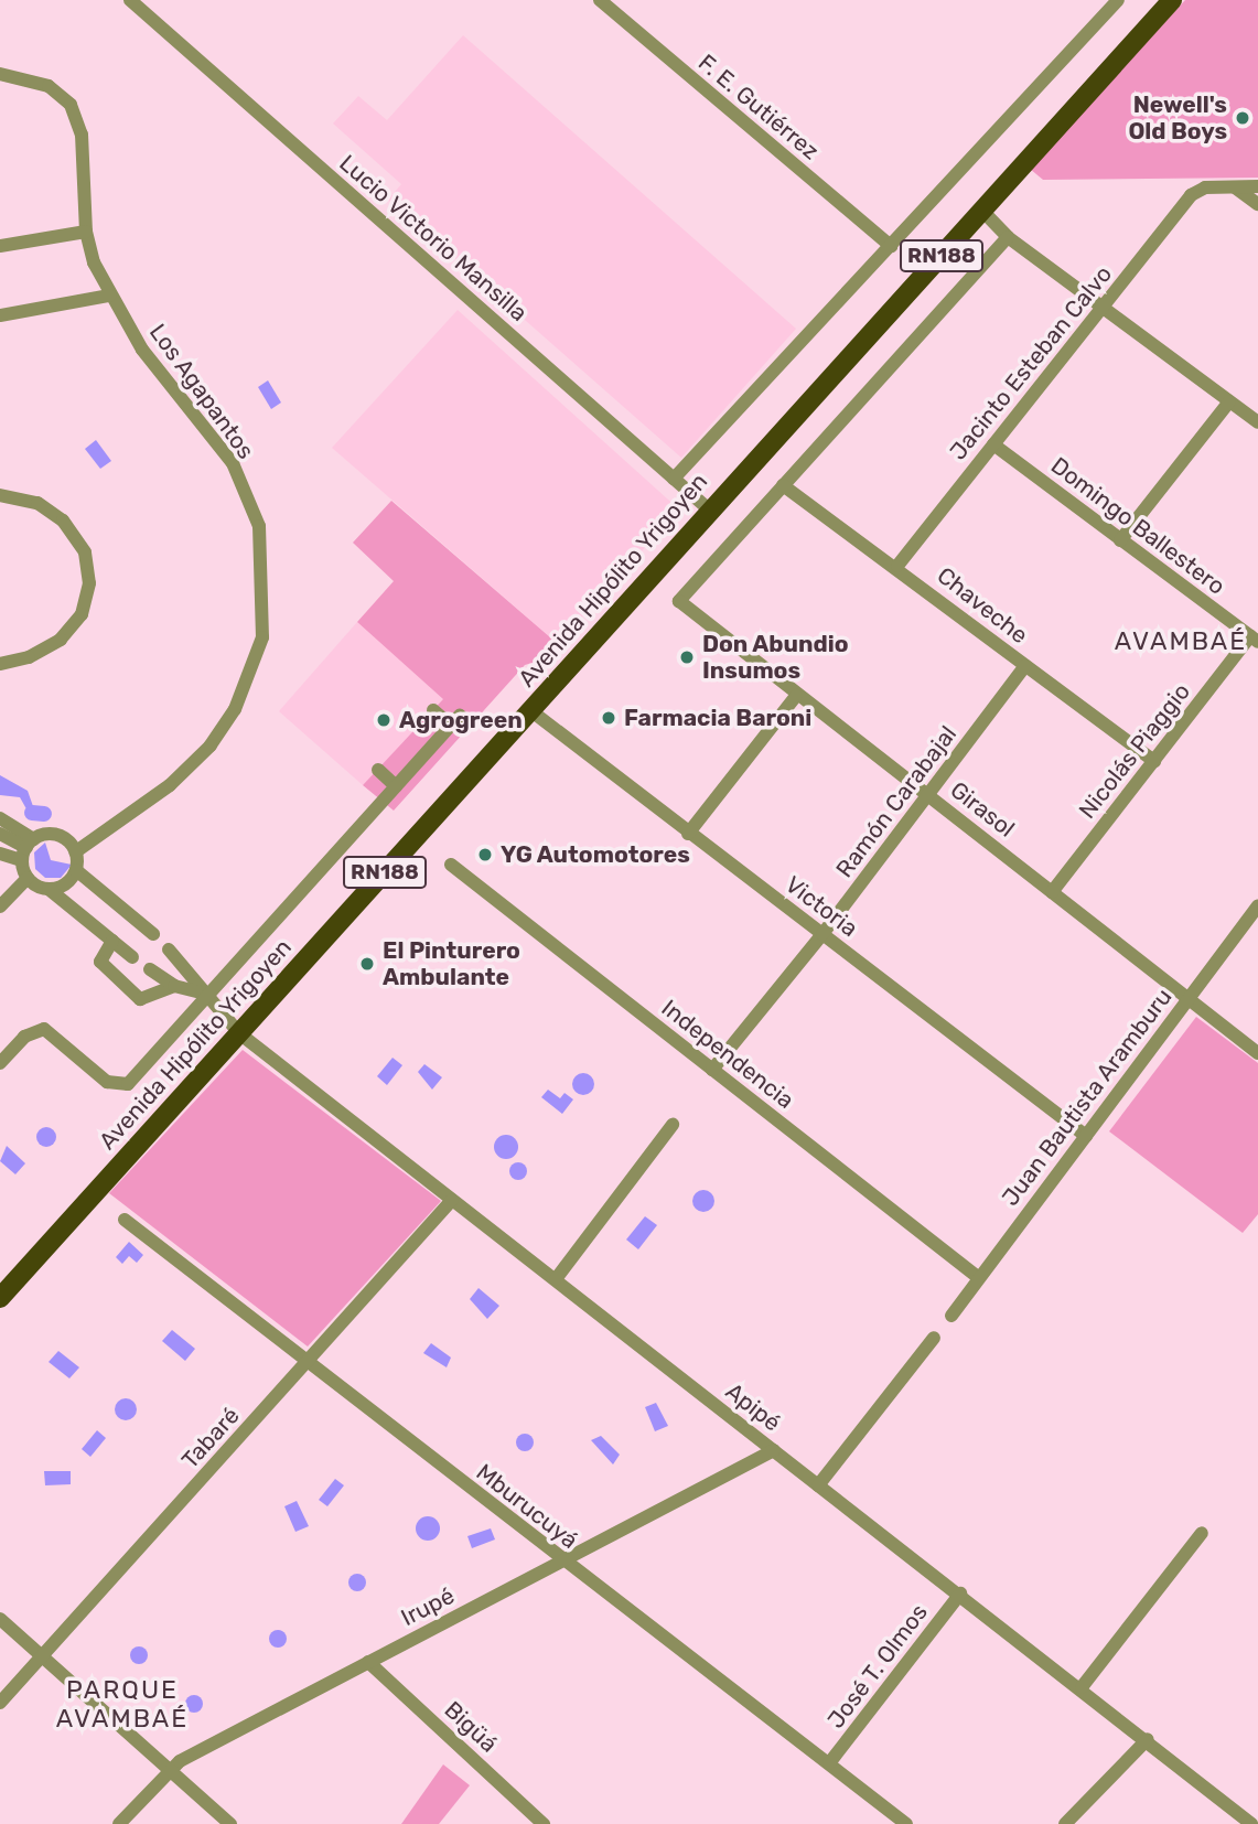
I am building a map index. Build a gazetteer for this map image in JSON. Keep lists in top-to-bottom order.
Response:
{
  "streets": {
    "main road": ["RN188", "Avenida Hipólito Yrigoyen"],
    "street": [
      "F. E. Gutiérrez",
      "Lucio Victorio Mansilla",
      "Jacinto Esteban Calvo",
      "Los Agapantos",
      "Domingo Ballestero",
      "Chaveche",
      "Nicolás Piaggio",
      "Ramón Carabajal",
      "Girasol",
      "Victoria",
      "Independencia",
      "Juan Bautista Aramburu",
      "Apipé",
      "Tabaré",
      "Mburucuyá",
      "Irupé",
      "José T. Olmos",
      "Bigüá"
    ]
  },
  "crossings": [
    ["Lucio Victorio Mansilla", "Avenida Hipólito Yrigoyen"],
    ["Jacinto Esteban Calvo", "Domingo Ballestero"],
    ["Jacinto Esteban Calvo", "Chaveche"],
    ["Domingo Ballestero", "Nicolás Piaggio"],
    ["Avenida Hipólito Yrigoyen", "Victoria"],
    ["Avenida Hipólito Yrigoyen", "Apipé"],
    ["Chaveche", "Nicolás Piaggio"],
    ["Chaveche", "Ramón Carabajal"],
    ["Chaveche", "Girasol"],
    ["Nicolás Piaggio", "Girasol"],
    ["Ramón Carabajal", "Girasol"],
    ["Ramón Carabajal", "Victoria"],
    ["Ramón Carabajal", "Independencia"],
    ["Girasol", "Juan Bautista Aramburu"],
    ["Victoria", "Juan Bautista Aramburu"],
    ["Independencia", "Juan Bautista Aramburu"],
    ["Apipé", "Tabaré"],
    ["Apipé", "Irupé"],
    ["Apipé", "José T. Olmos"],
    ["Tabaré", "Mburucuyá"],
    ["Mburucuyá", "Irupé"],
    ["Mburucuyá", "José T. Olmos"],
    ["Irupé", "Bigüá"]
  ],
  "districts": ["AVAMBAÉ", "PARQUE AVAMBAÉ"],
  "places": [
    "Newell's Old Boys",
    "Don Abundio Insumos",
    "Farmacia Baroni",
    "Agrogreen",
    "YG Automotores",
    "El Pinturero Ambulante"
  ]
}
